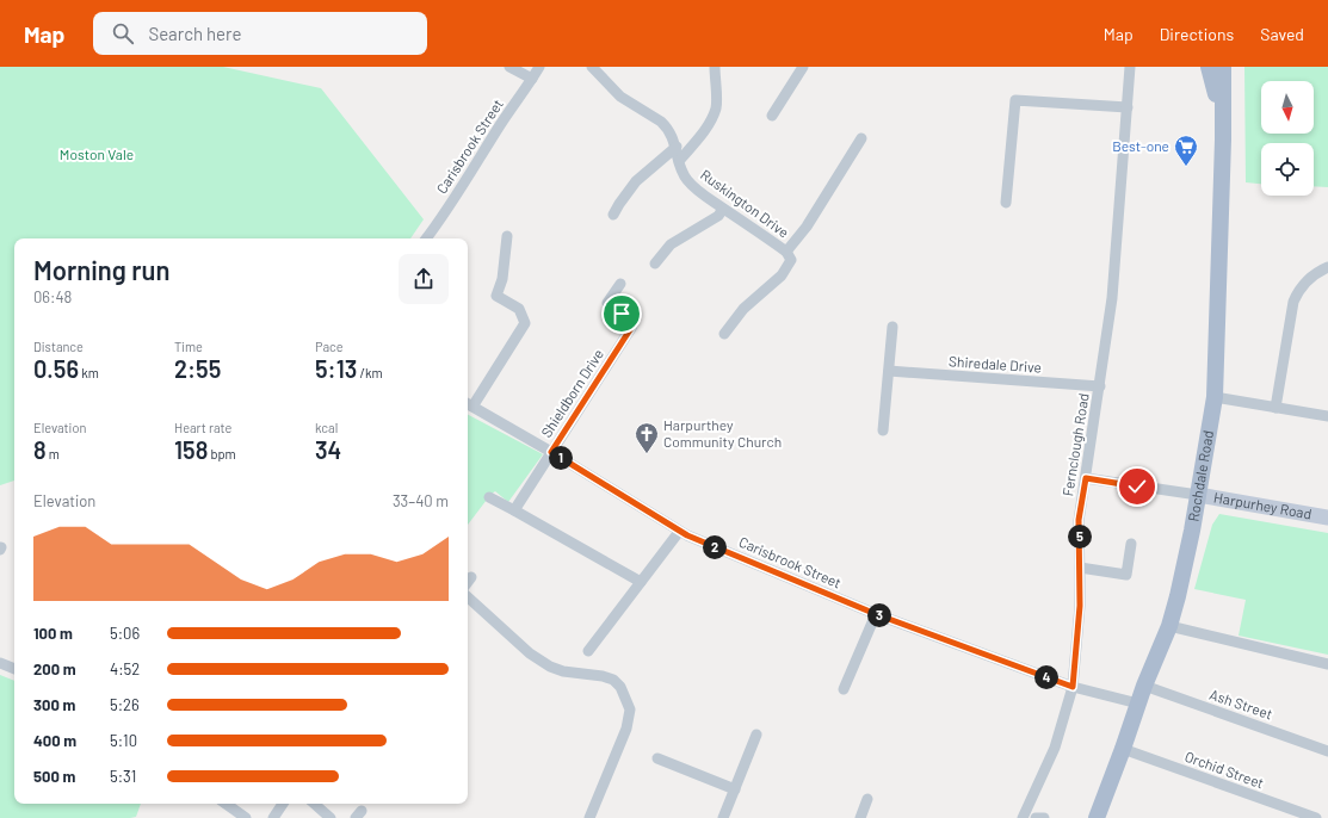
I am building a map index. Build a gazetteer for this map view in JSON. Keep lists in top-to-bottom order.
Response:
{
  "streets": {
    "main road": ["Rochdale Road"],
    "street": [
      "Carisbrook Street",
      "Ruskington Drive",
      "Shiredale Drive",
      "Shieldborn Drive",
      "Fernclough Road",
      "Harpurhey Road",
      "Ash Street",
      "Orchid Street"
    ]
  },
  "crossings": [
    ["Carisbrook Street", "Shieldborn Drive"],
    ["Carisbrook Street", "Fernclough Road"],
    ["Carisbrook Street", "Rochdale Road"],
    ["Shiredale Drive", "Fernclough Road"],
    ["Rochdale Road", "Harpurhey Road"],
    ["Rochdale Road", "Ash Street"],
    ["Rochdale Road", "Orchid Street"]
  ],
  "parks": ["Moston Vale"],
  "places": {
    "supermarket": ["Best-one"],
    "church": ["Harpurthey Community Church"]
  },
  "north": "bottom",
  "page": {
    "header": "Map",
    "search": "Search here",
    "nav": ["Map", "Directions", "Saved"],
    "heading": ["Morning run", "06:48"],
    "stats": [
      ["Distance", "0.56 km"],
      ["Time", "2:55"],
      ["Pace", "5:13 /km"],
      ["Elevation", "8 m"],
      ["Heart rate", "158 bpm"],
      ["kcal", "34"]
    ],
    "pins": [
      "1",
      "5",
      "2",
      "3",
      "4"
    ],
    "chart": ["Elevation", "33–40 m"],
    "list": [
      {
        "name": "100 m",
        "note": "5:06"
      },
      {
        "name": "200 m",
        "note": "4:52"
      },
      {
        "name": "300 m",
        "note": "5:26"
      },
      {
        "name": "400 m",
        "note": "5:10"
      },
      {
        "name": "500 m",
        "note": "5:31"
      }
    ]
  }
}
